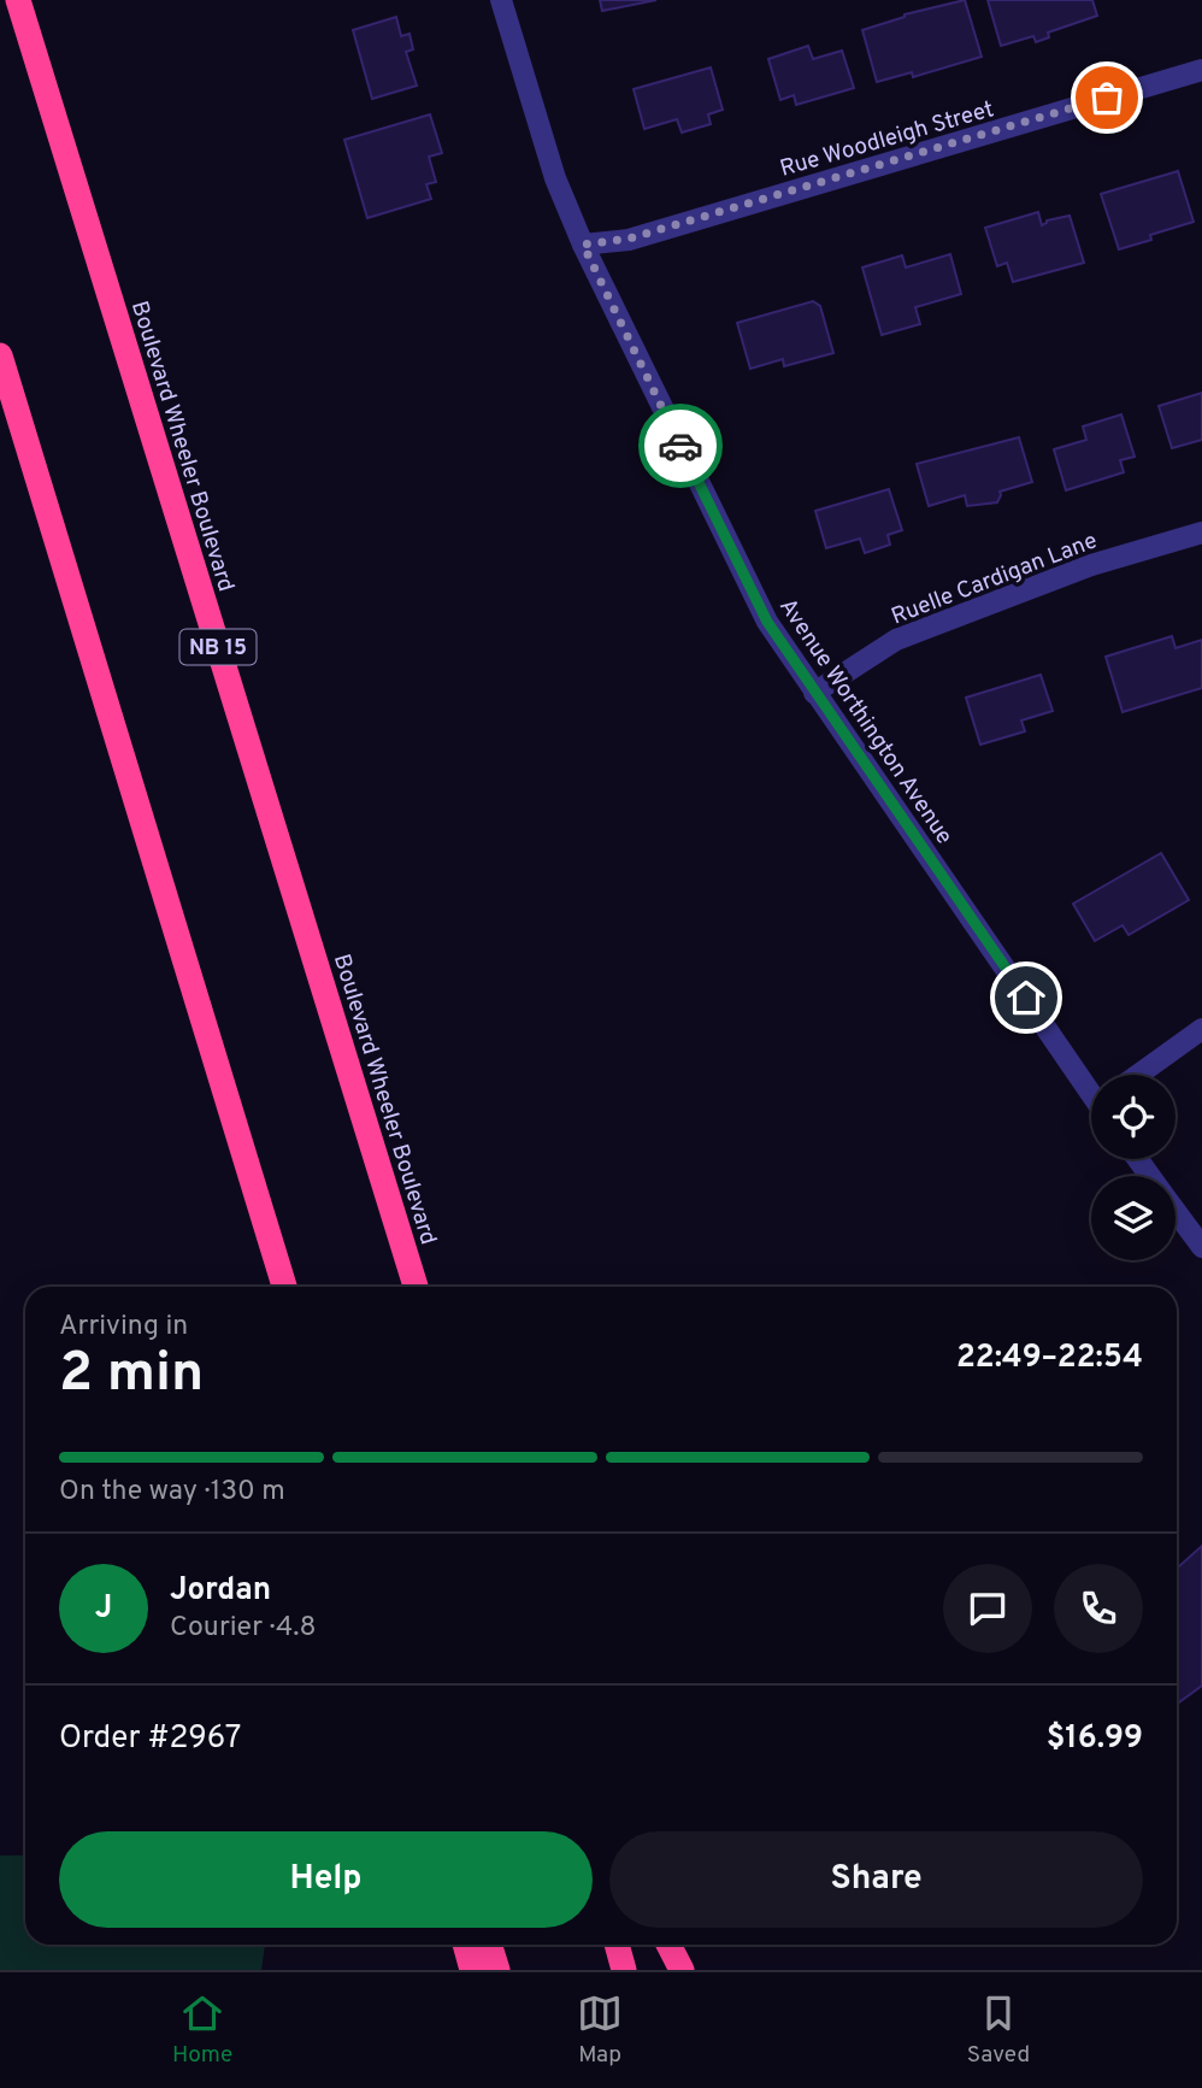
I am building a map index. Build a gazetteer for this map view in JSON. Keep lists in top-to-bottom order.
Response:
{
  "streets": {
    "highway": ["Boulevard Wheeler Boulevard", "NB 15"],
    "street": ["Rue Woodleigh Street", "Ruelle Cardigan Lane", "Avenue Worthington Avenue"]
  },
  "crossings": [
    ["Rue Woodleigh Street", "Avenue Worthington Avenue"],
    ["Ruelle Cardigan Lane", "Avenue Worthington Avenue"]
  ],
  "page": {
    "heading": ["2 min", "Arriving in", "22:49–22:54"],
    "panel": [
      "Jordan",
      "Courier · 4.8",
      "Order #2967",
      "$16.99"
    ],
    "bar": "On the way · 130 m",
    "round": "J",
    "buttons": ["Help", "Share"],
    "tabs": ["Home", "Map", "Saved"]
  }
}
